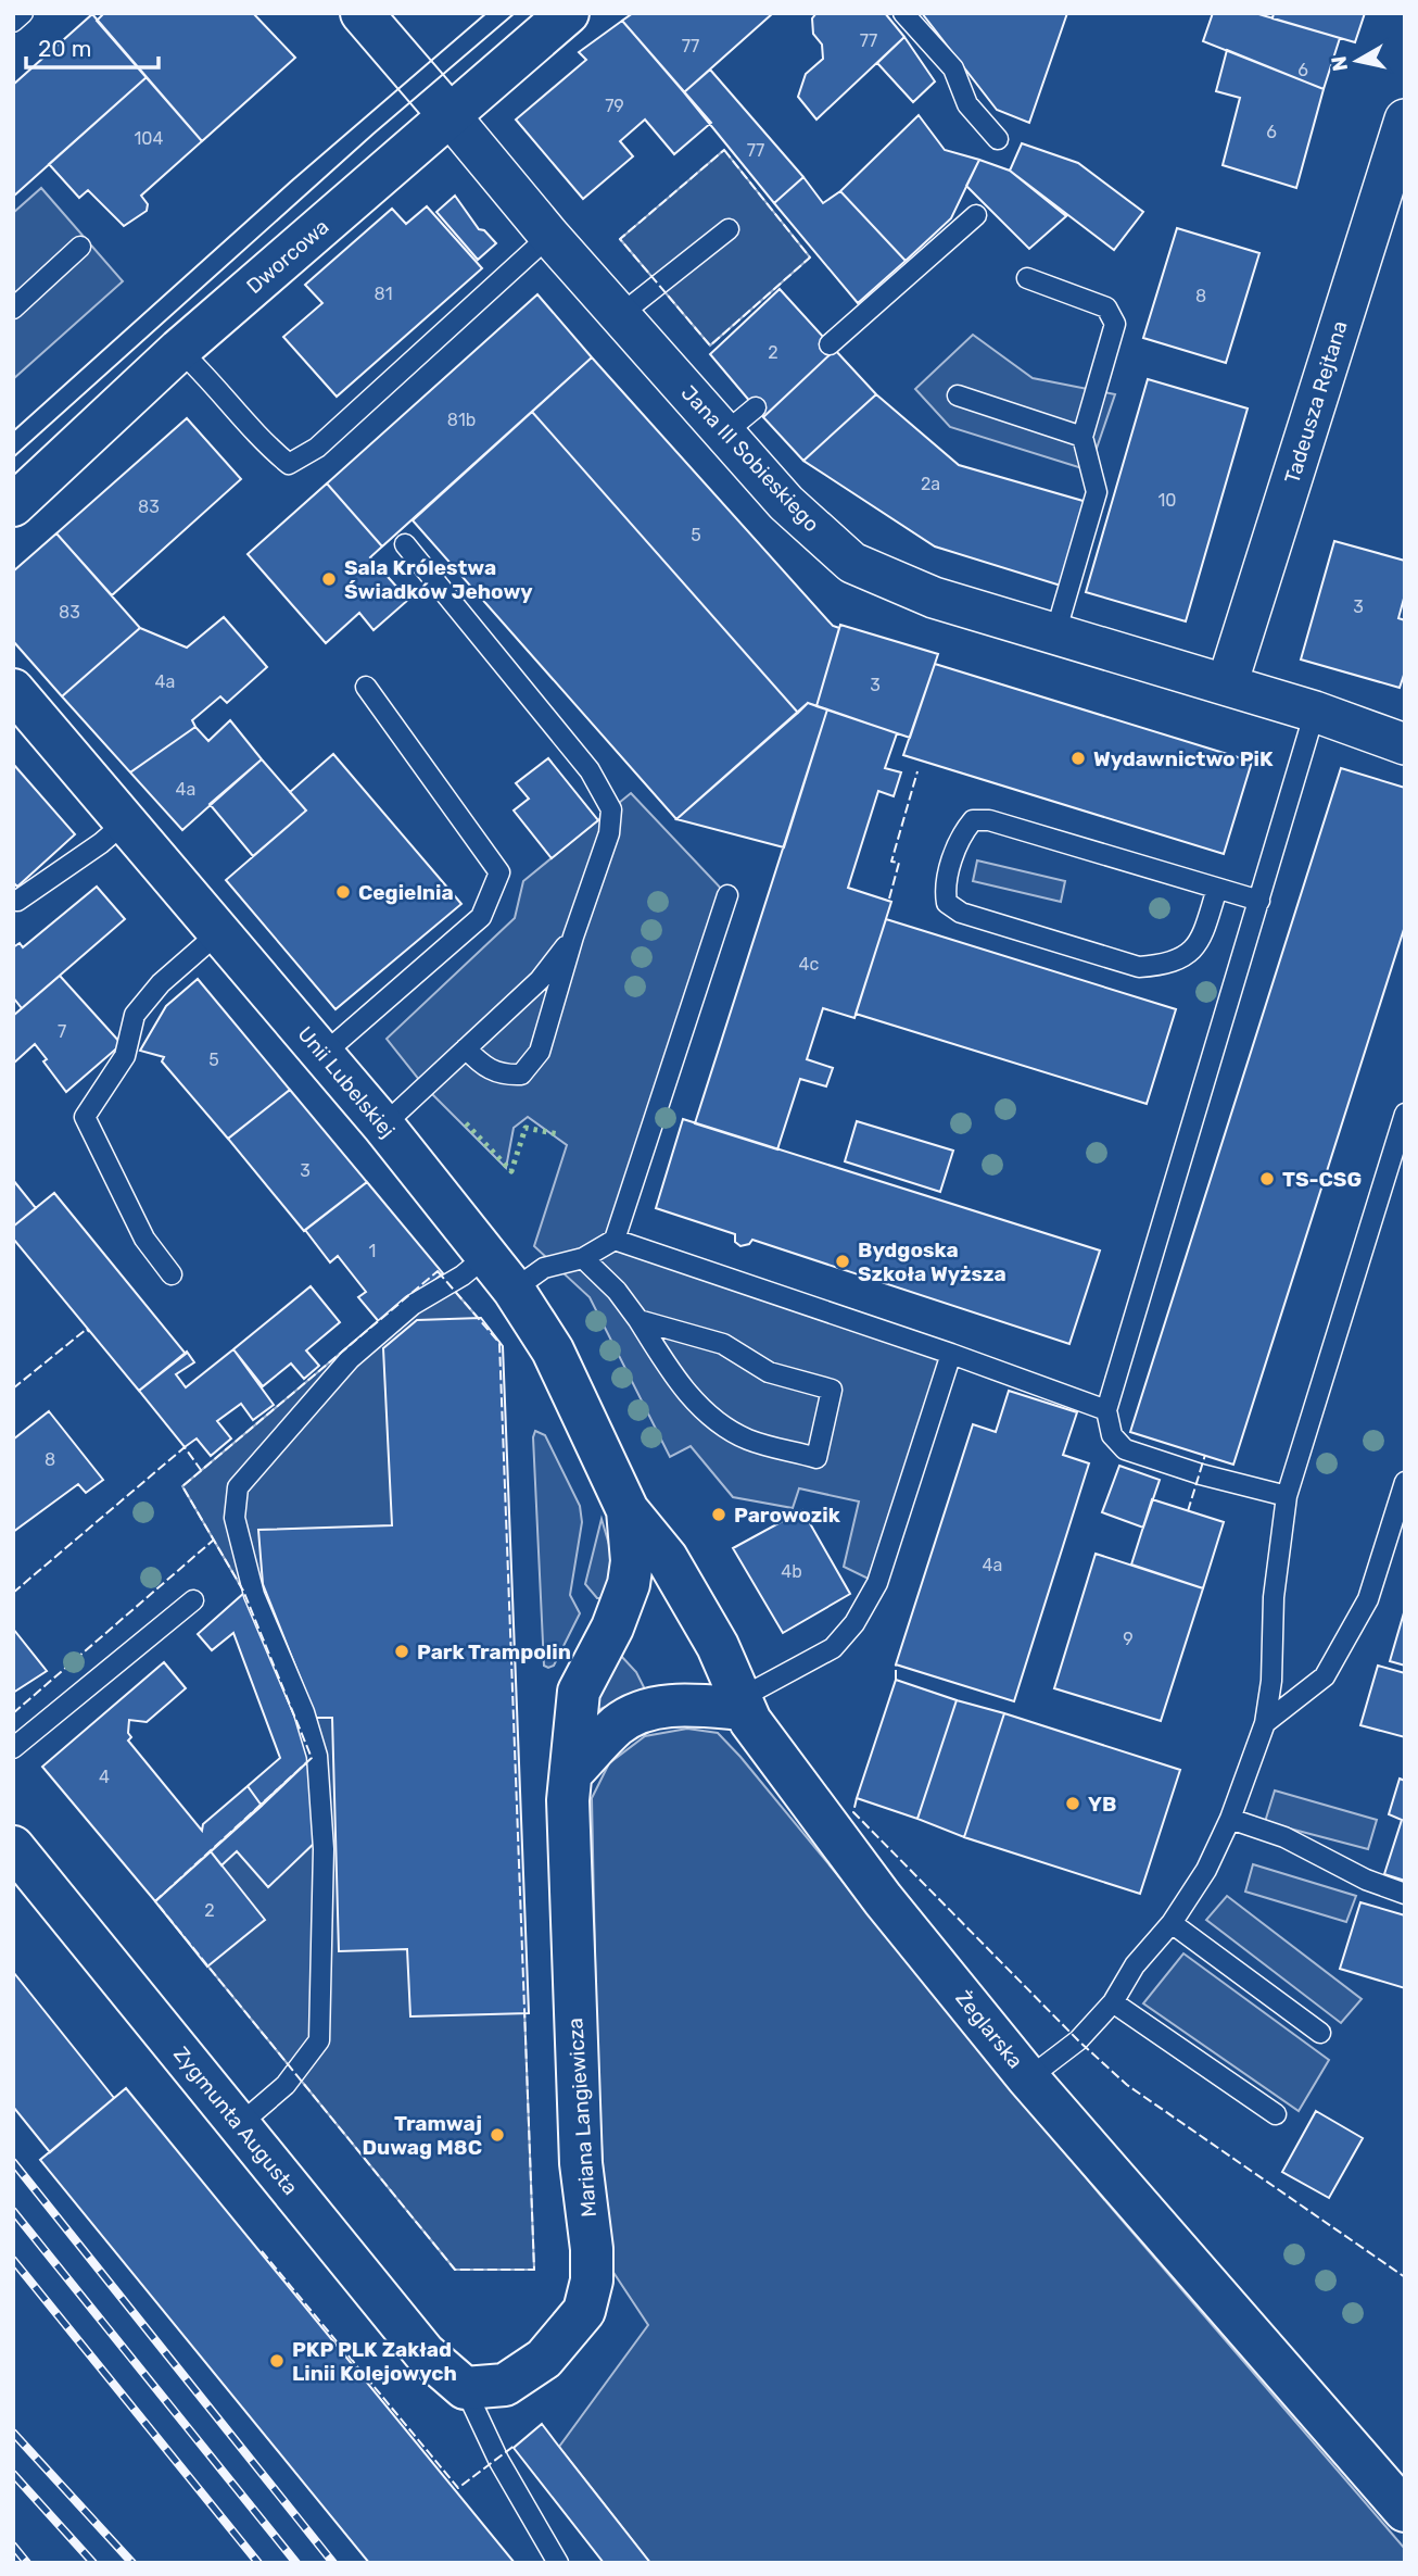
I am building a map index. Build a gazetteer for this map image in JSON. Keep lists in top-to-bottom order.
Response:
{
  "streets": {
    "street": [
      "Dworcowa",
      "Tadeusza Rejtana",
      "Jana III Sobieskiego",
      "Unii Lubelskiej",
      "Żeglarska",
      "Mariana Langiewicza",
      "Zygmunta Augusta"
    ]
  },
  "crossings": [
    ["Dworcowa", "Jana III Sobieskiego"],
    ["Tadeusza Rejtana", "Jana III Sobieskiego"],
    ["Unii Lubelskiej", "Żeglarska"],
    ["Unii Lubelskiej", "Mariana Langiewicza"],
    ["Żeglarska", "Mariana Langiewicza"],
    ["Mariana Langiewicza", "Zygmunta Augusta"]
  ],
  "places": [
    "Sala Królestwa Świadków Jehowy",
    "Wydawnictwo PiK",
    "Cegielnia",
    "TS-CSG",
    "Bydgoska Szkoła Wyższa",
    "Parowozik",
    "Park Trampolin",
    "YB",
    "Tramwaj Duwag M8C",
    "PKP PLK Zakład Linii Kolejowych"
  ],
  "house_numbers": [
    "77",
    "77",
    "6",
    "79",
    "6",
    "104",
    "77",
    "81",
    "8",
    "2",
    "81b",
    "2a",
    "10",
    "83",
    "5",
    "3",
    "83",
    "4a",
    "3",
    "4a",
    "4c",
    "7",
    "5",
    "3",
    "1",
    "8",
    "4a",
    "4b",
    "9",
    "4",
    "2"
  ],
  "scale_bar": "20 m",
  "north": "left"
}
